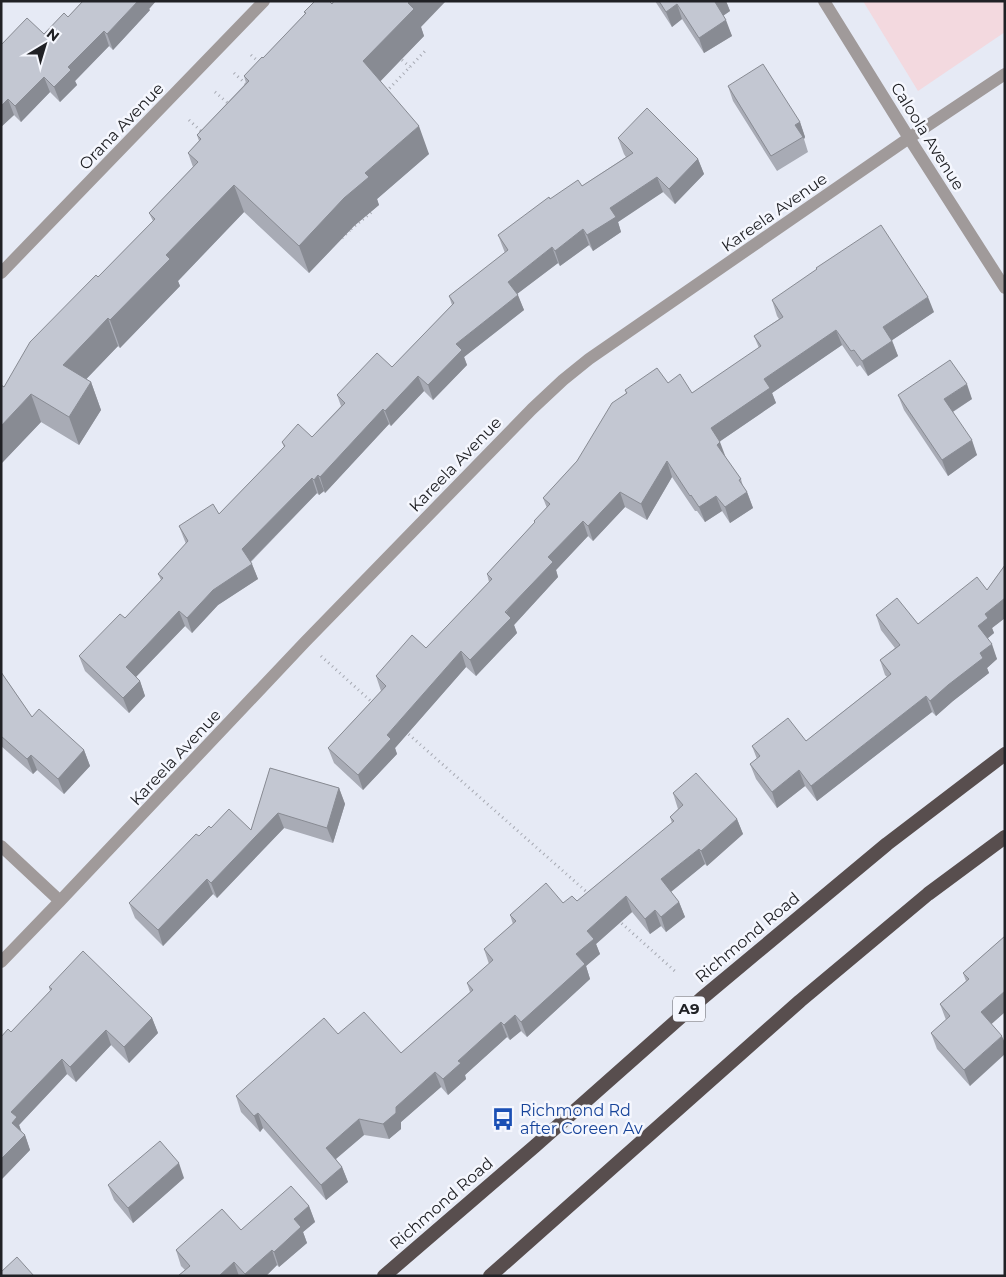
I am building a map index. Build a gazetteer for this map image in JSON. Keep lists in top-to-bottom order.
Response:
{
  "streets": {
    "highway": ["Richmond Road", "A9"],
    "street": ["Orana Avenue", "Caloola Avenue", "Kareela Avenue"]
  },
  "crossings": [
    ["Caloola Avenue", "Kareela Avenue"]
  ],
  "places": {
    "bus stop": ["Richmond Rd after Coreen Av"]
  },
  "north": "top right"
}
